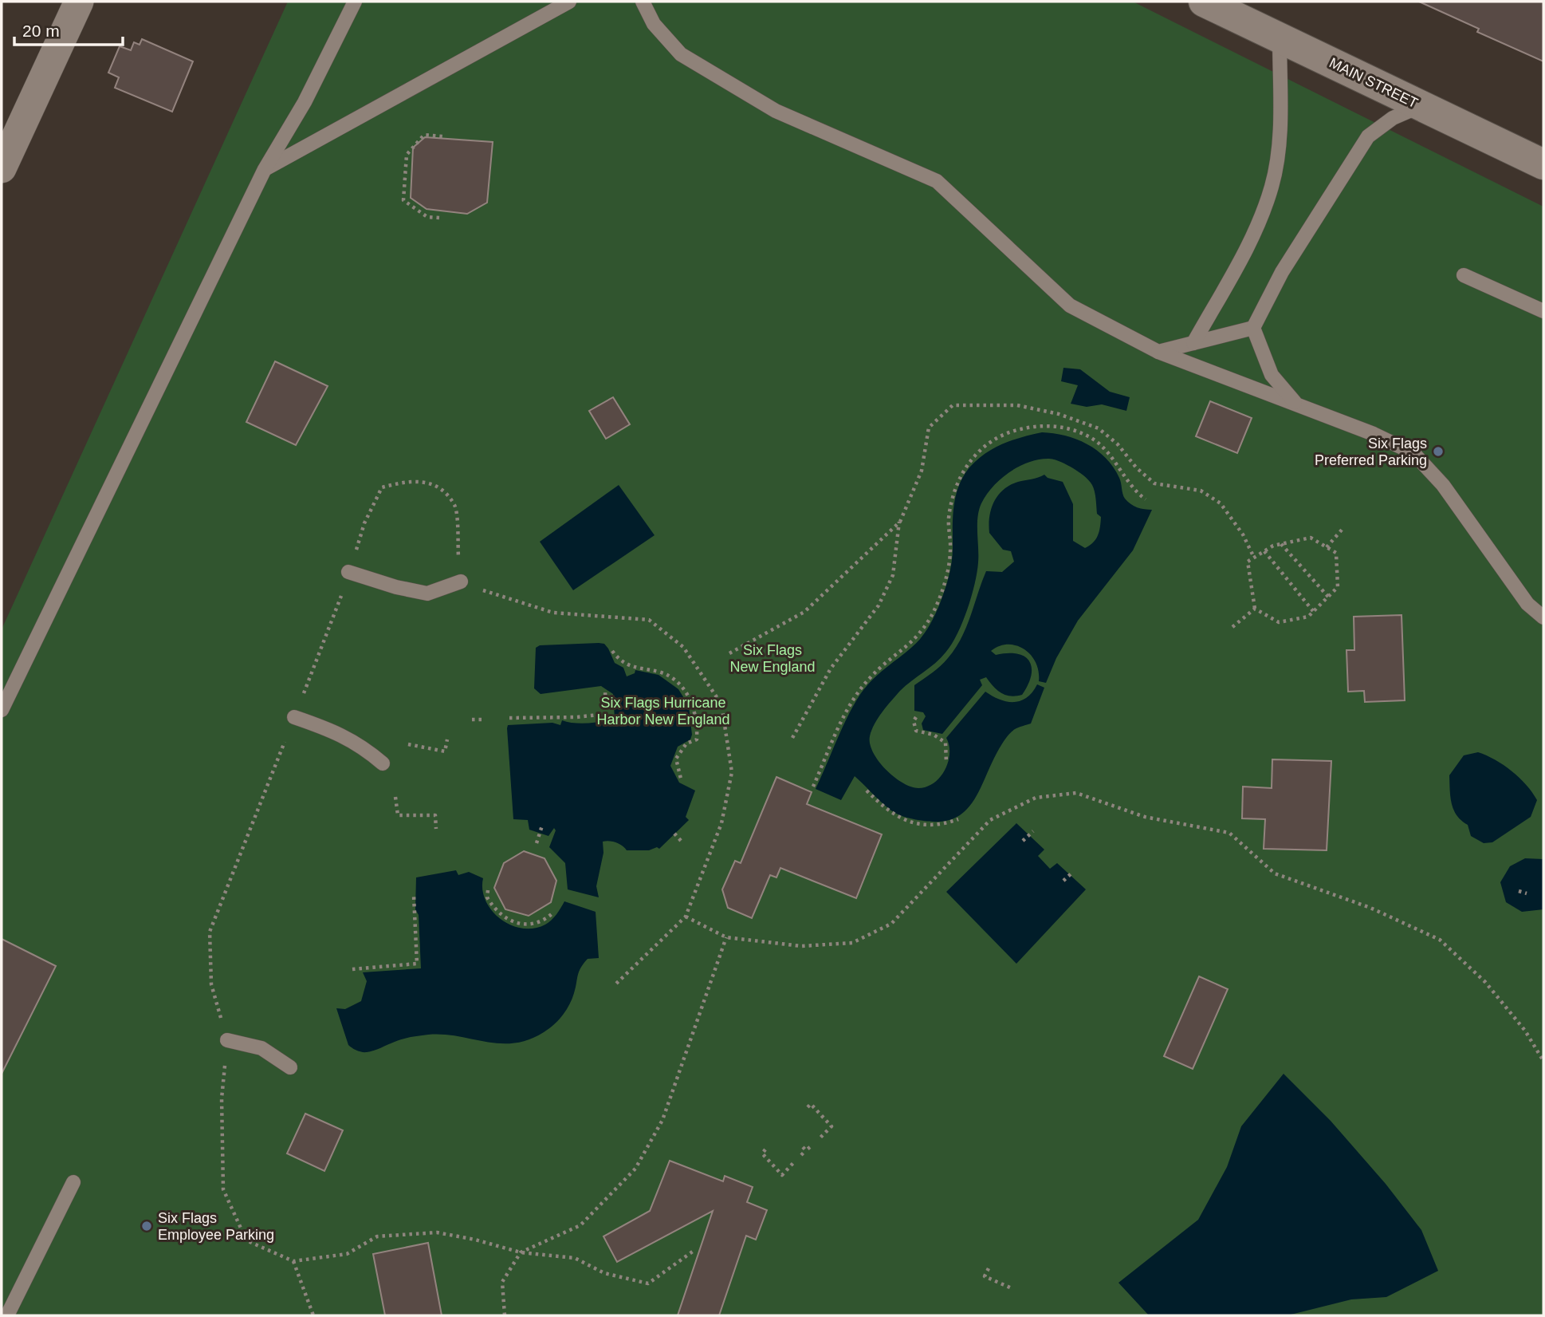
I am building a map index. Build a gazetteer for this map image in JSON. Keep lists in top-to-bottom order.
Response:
{
  "streets": {
    "main road": ["MAIN STREET"]
  },
  "parks": ["Six Flags New England", "Six Flags Hurricane Harbor New England"],
  "places": ["Six Flags Preferred Parking", "Six Flags Employee Parking"],
  "scale_bar": "20 m"
}
